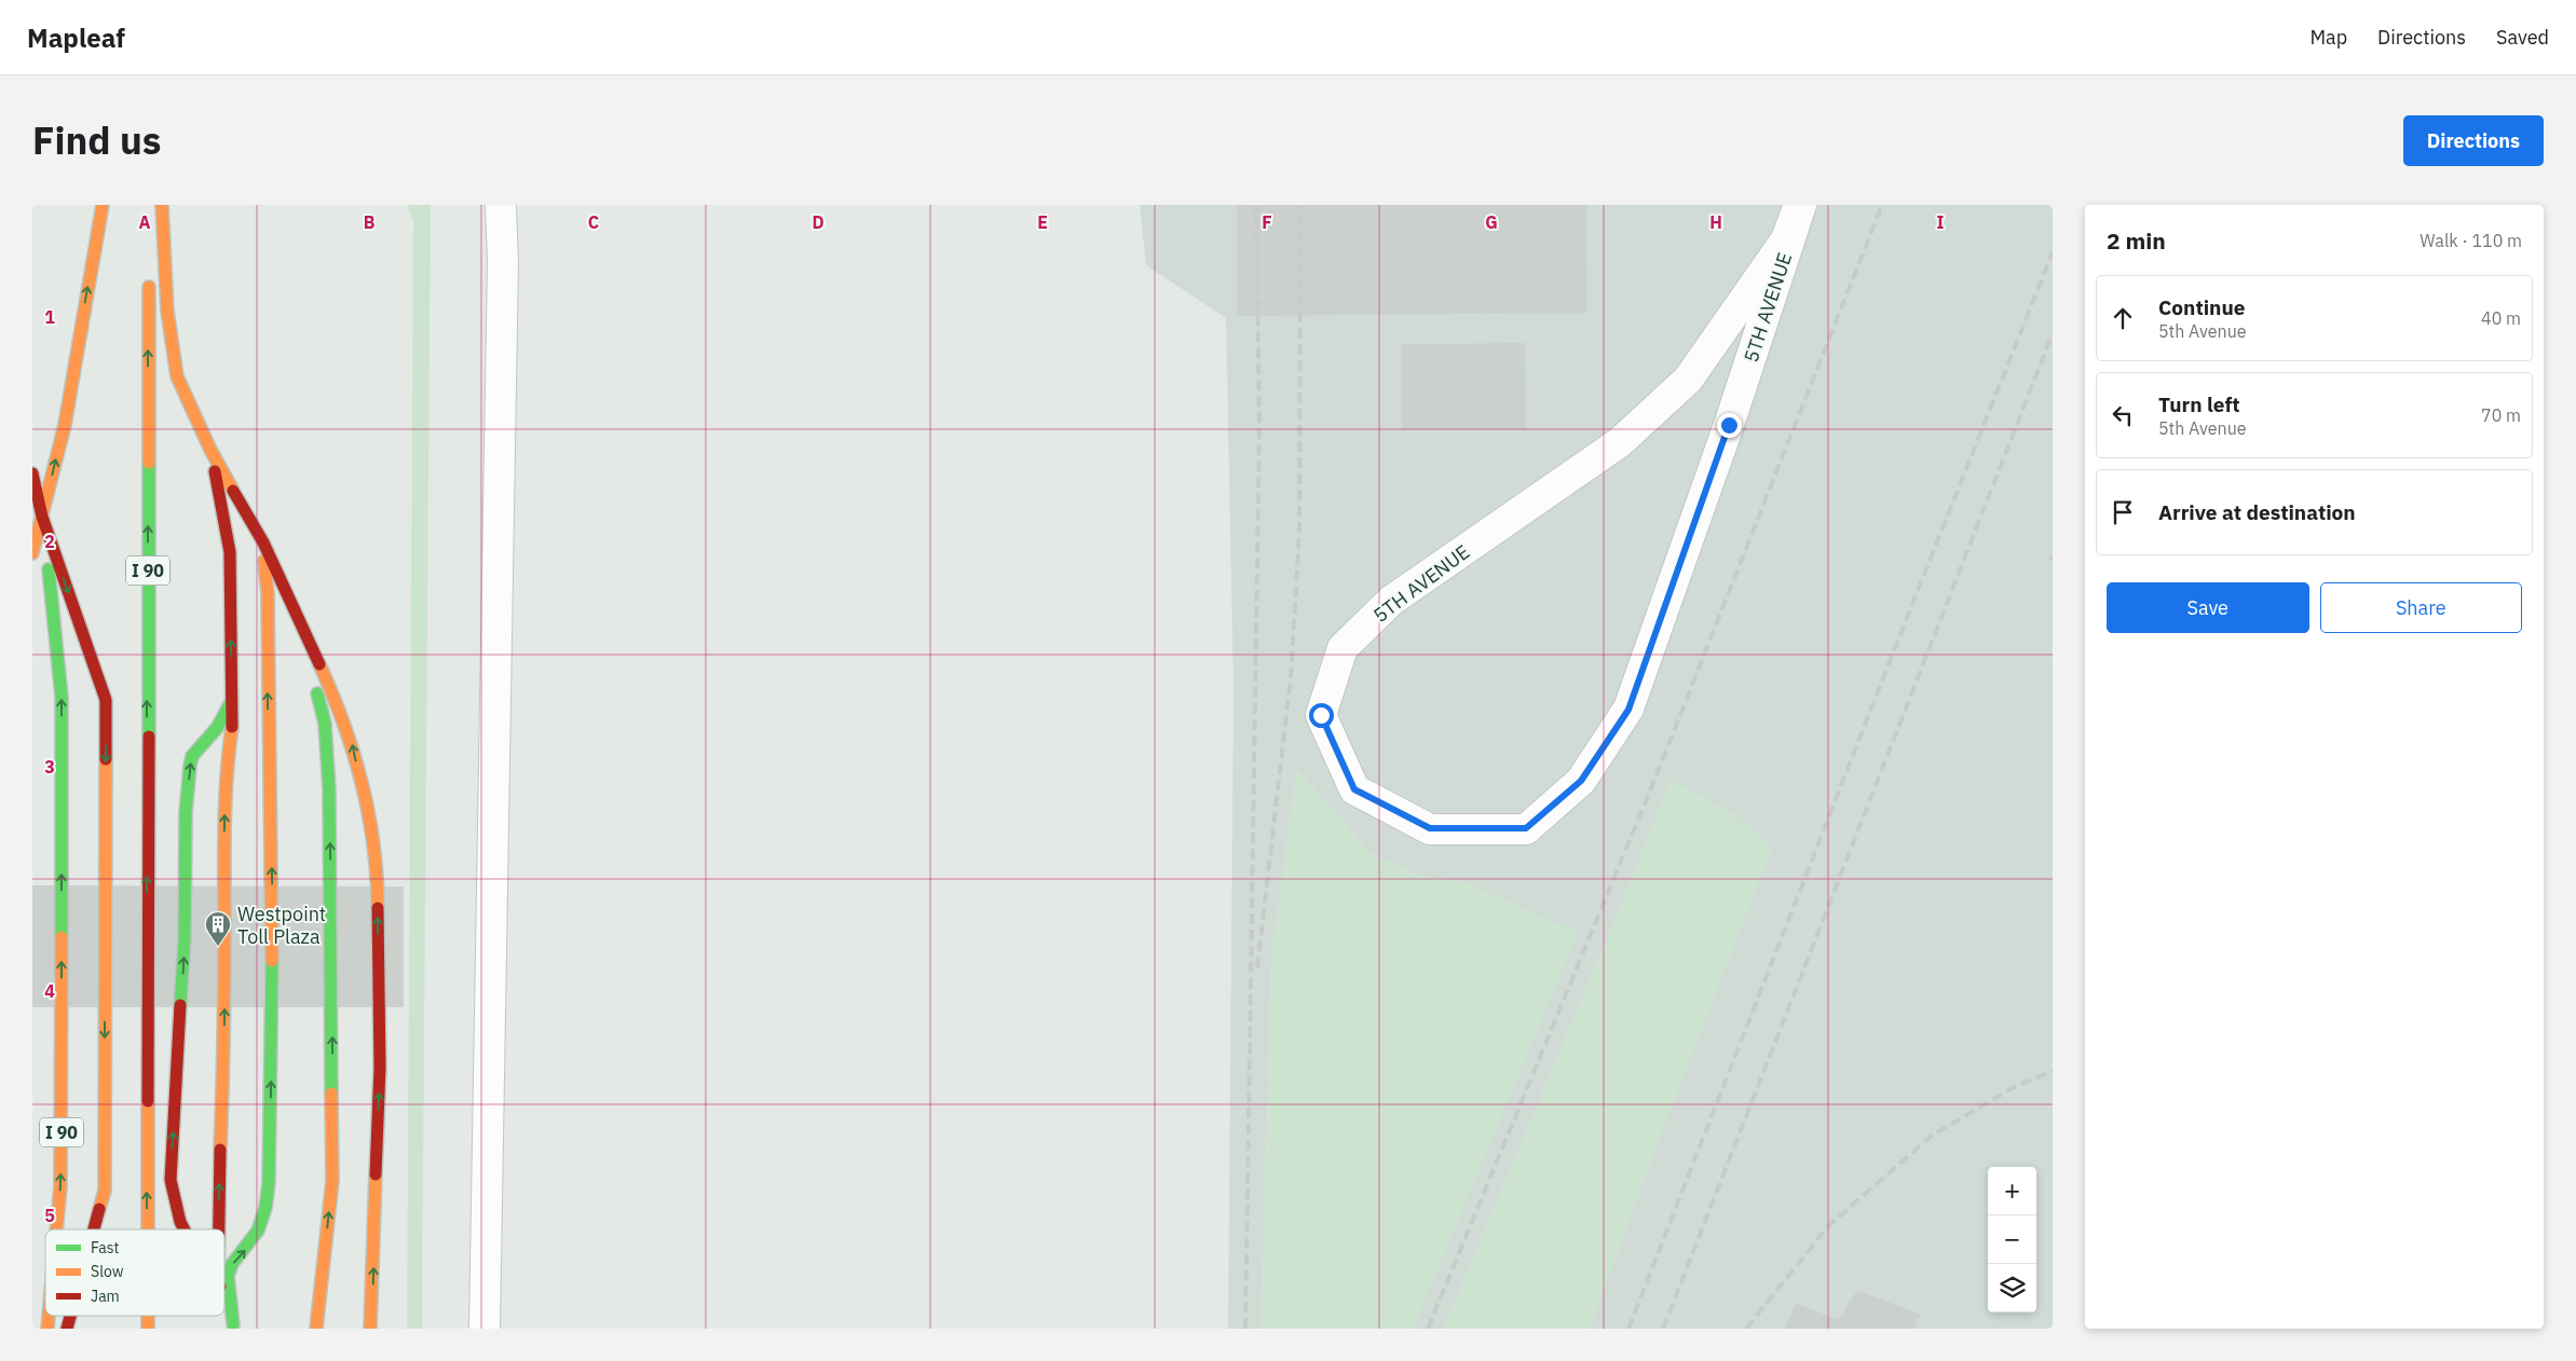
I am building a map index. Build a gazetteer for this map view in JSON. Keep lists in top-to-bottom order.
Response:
{
  "streets": {
    "highway": ["I 90"],
    "street": ["5TH AVENUE"]
  },
  "places": {
    "building": ["Westpoint Toll Plaza"]
  },
  "legend": ["Fast", "Slow", "Jam"],
  "page": {
    "header": "Mapleaf",
    "nav": ["Map", "Directions", "Saved"],
    "title": "Find us",
    "buttons": [
      "Directions",
      ["Save", "Share"]
    ],
    "heading": ["2 min", "Walk · 110 m"],
    "list": [
      ["Continue", "5th Avenue", "40 m"],
      ["Turn left", "5th Avenue", "70 m"],
      "Arrive at destination"
    ],
    "map_buttons": ["+", "−"]
  },
  "grid": {
    "columns": [
      "A",
      "B",
      "C",
      "D",
      "E",
      "F",
      "G",
      "H",
      "I"
    ],
    "rows": [
      "1",
      "2",
      "3",
      "4",
      "5"
    ]
  }
}
